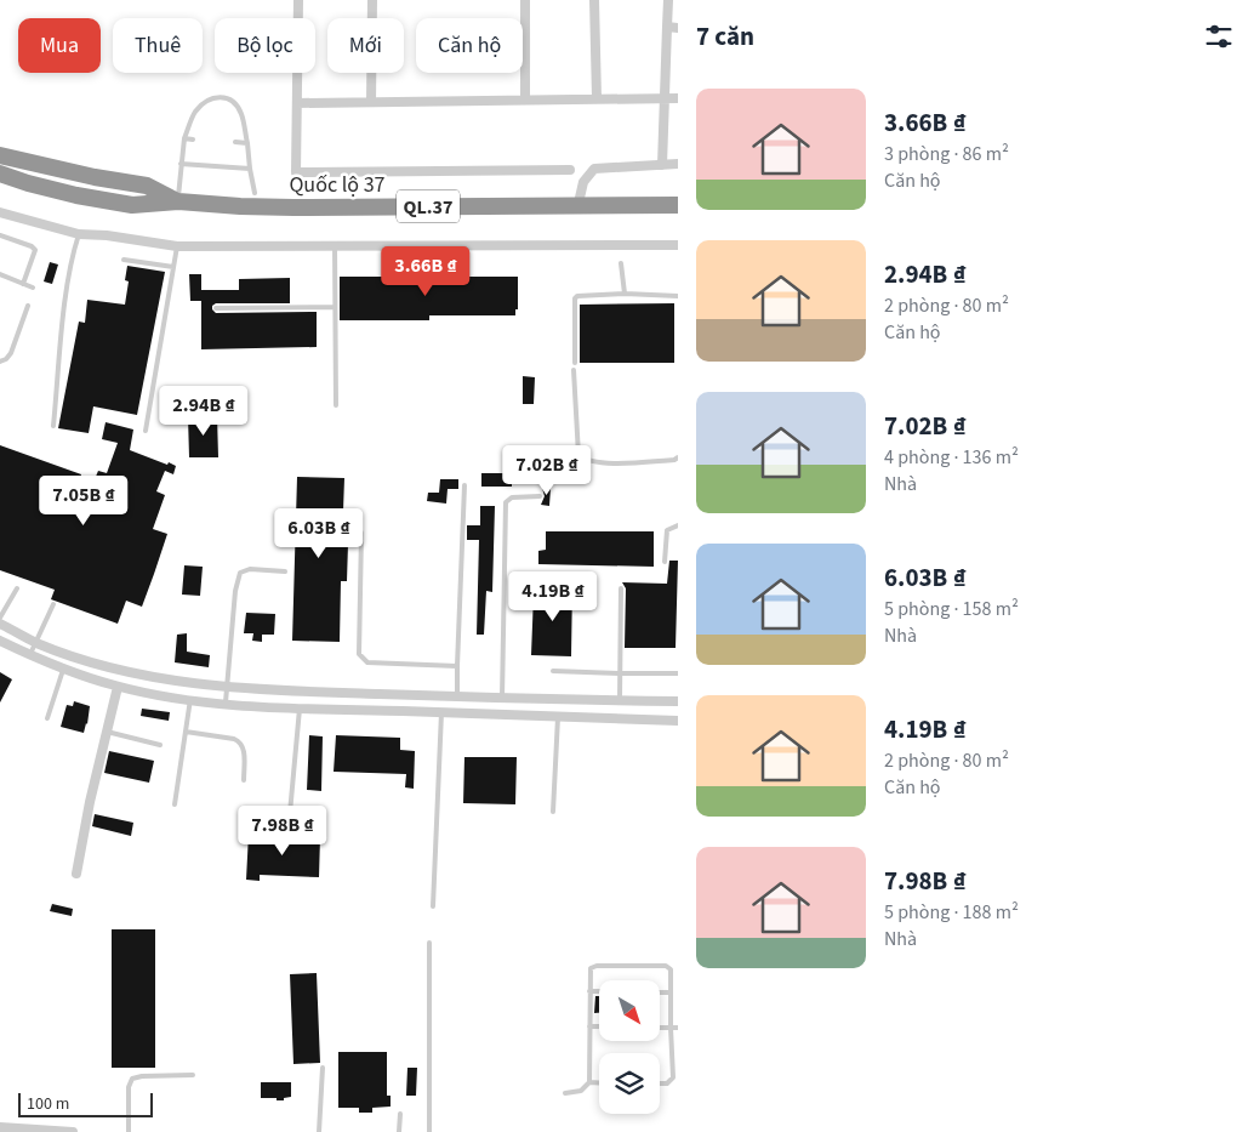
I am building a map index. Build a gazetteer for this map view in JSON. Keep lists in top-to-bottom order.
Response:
{
  "streets": {
    "highway": ["Quốc lộ 37", "QL.37"]
  },
  "scale_bar": "100 m",
  "north": "bottom right",
  "page": {
    "heading": "7 căn",
    "chip": [
      "Mua",
      "Thuê",
      "Bộ lọc",
      "Mới",
      "Căn hộ"
    ],
    "list": [
      {
        "name": "3.66B ₫",
        "note": "3 phòng · 86 m² · Căn hộ"
      },
      {
        "name": "2.94B ₫",
        "note": "2 phòng · 80 m² · Căn hộ"
      },
      {
        "name": "7.02B ₫",
        "note": "4 phòng · 136 m² · Nhà"
      },
      {
        "name": "6.03B ₫",
        "note": "5 phòng · 158 m² · Nhà"
      },
      {
        "name": "4.19B ₫",
        "note": "2 phòng · 80 m² · Căn hộ"
      },
      {
        "name": "7.98B ₫",
        "note": "5 phòng · 188 m² · Nhà"
      }
    ],
    "price": [
      "3.66B ₫",
      "2.94B ₫",
      "7.02B ₫",
      "7.05B ₫",
      "6.03B ₫",
      "4.19B ₫",
      "7.98B ₫"
    ],
    "scale": "100 m"
  }
}
